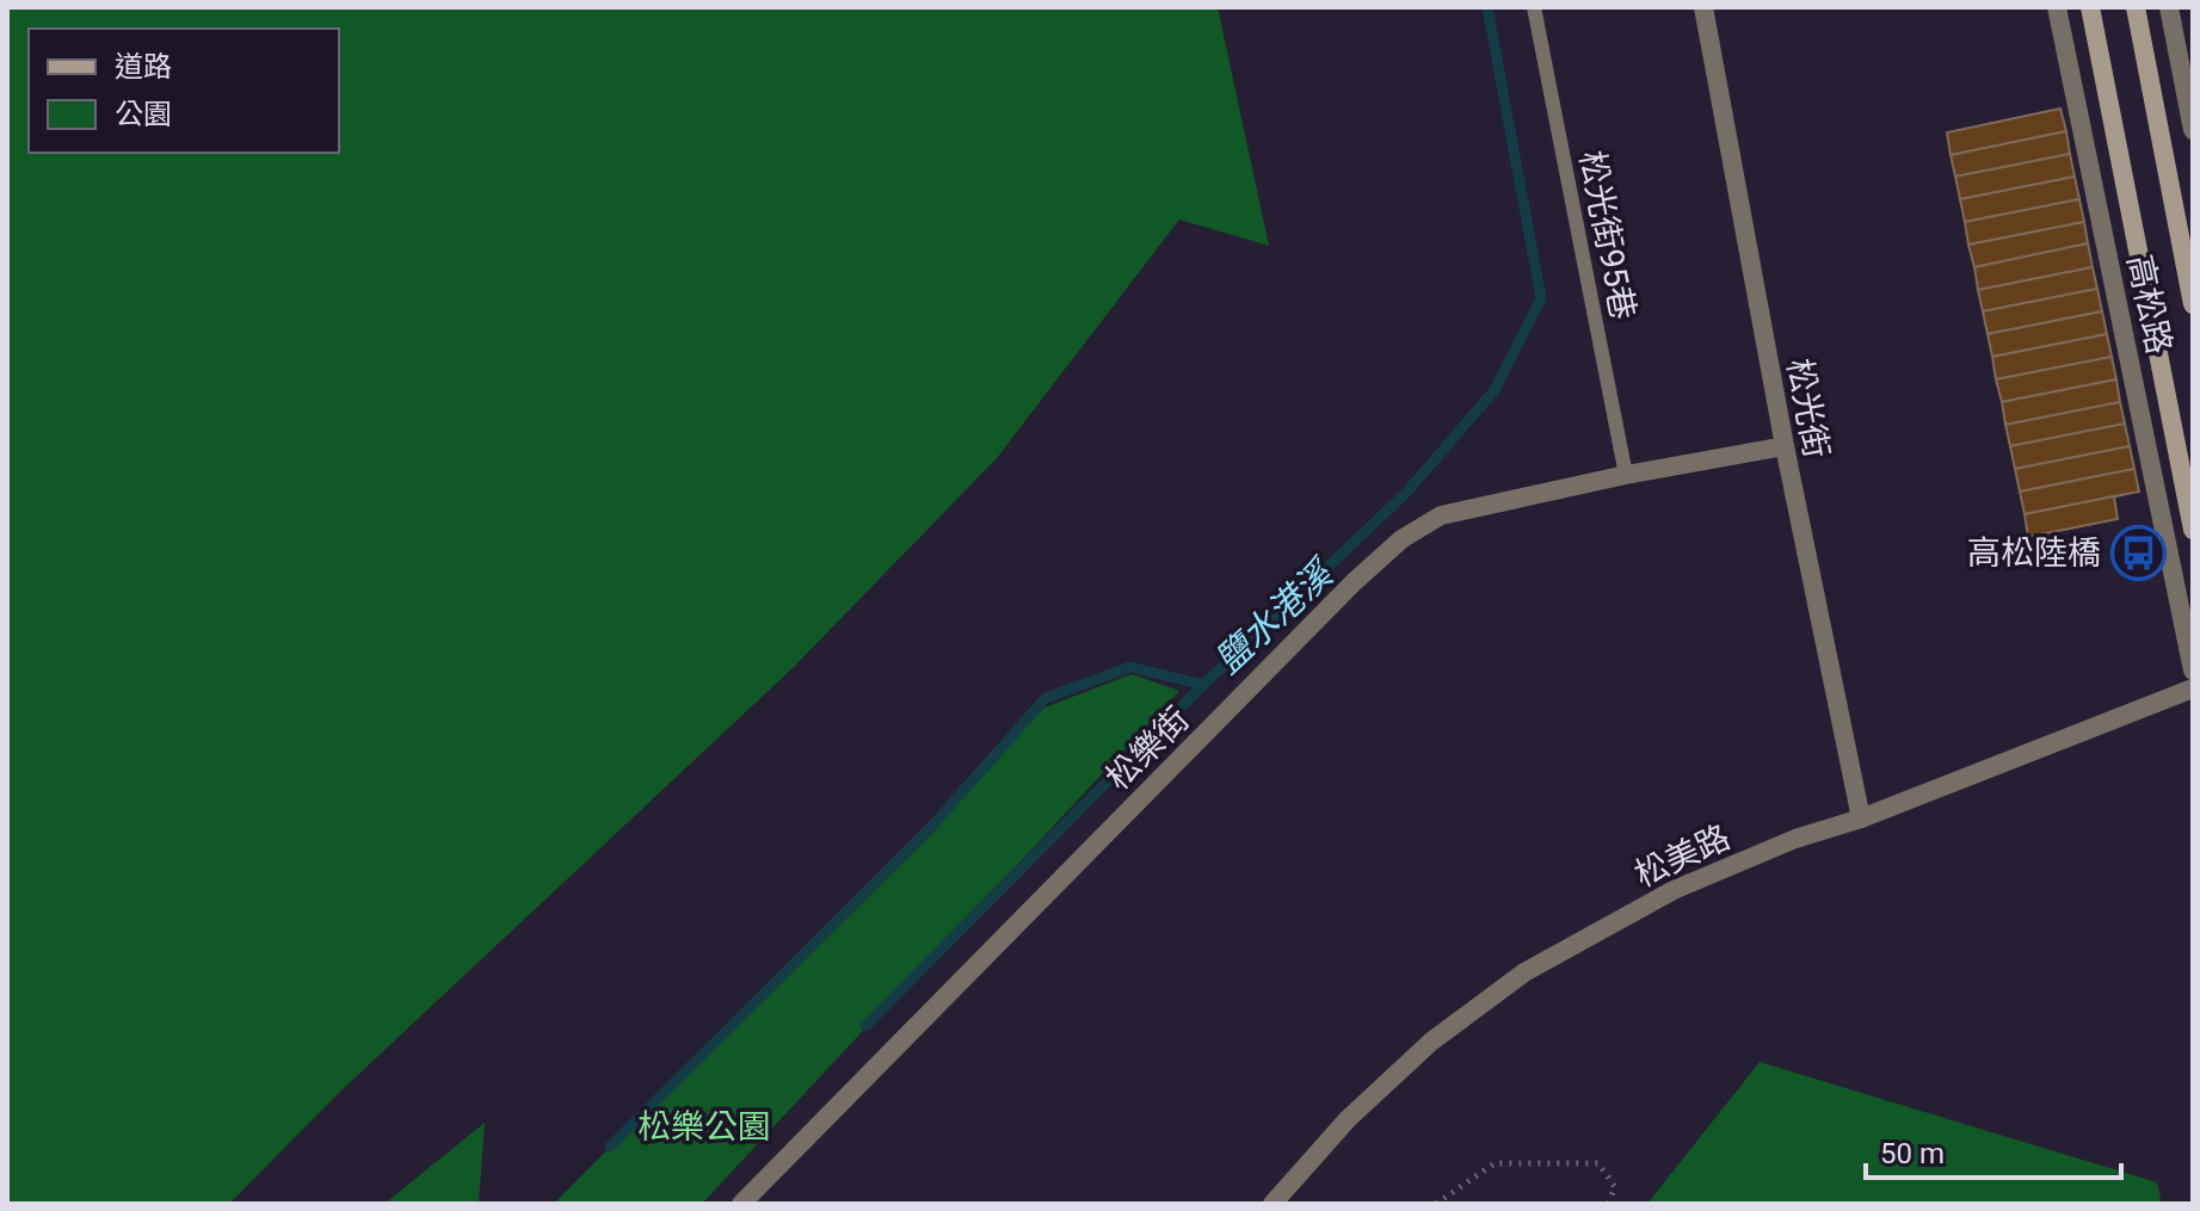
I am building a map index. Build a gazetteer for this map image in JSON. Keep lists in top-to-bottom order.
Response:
{
  "streets": {
    "street": [
      "高松路",
      "松光街",
      "松樂街",
      "松美路"
    ],
    "lane": ["松光街95巷"]
  },
  "crossings": [
    ["松光街95巷", "松樂街"],
    ["松光街", "松樂街"],
    ["松光街", "松美路"]
  ],
  "water": ["鹽水港溪"],
  "parks": ["松樂公園"],
  "places": {
    "bus stop": ["高松陸橋"]
  },
  "legend": ["道路", "公園"],
  "scale_bar": "50 m"
}
